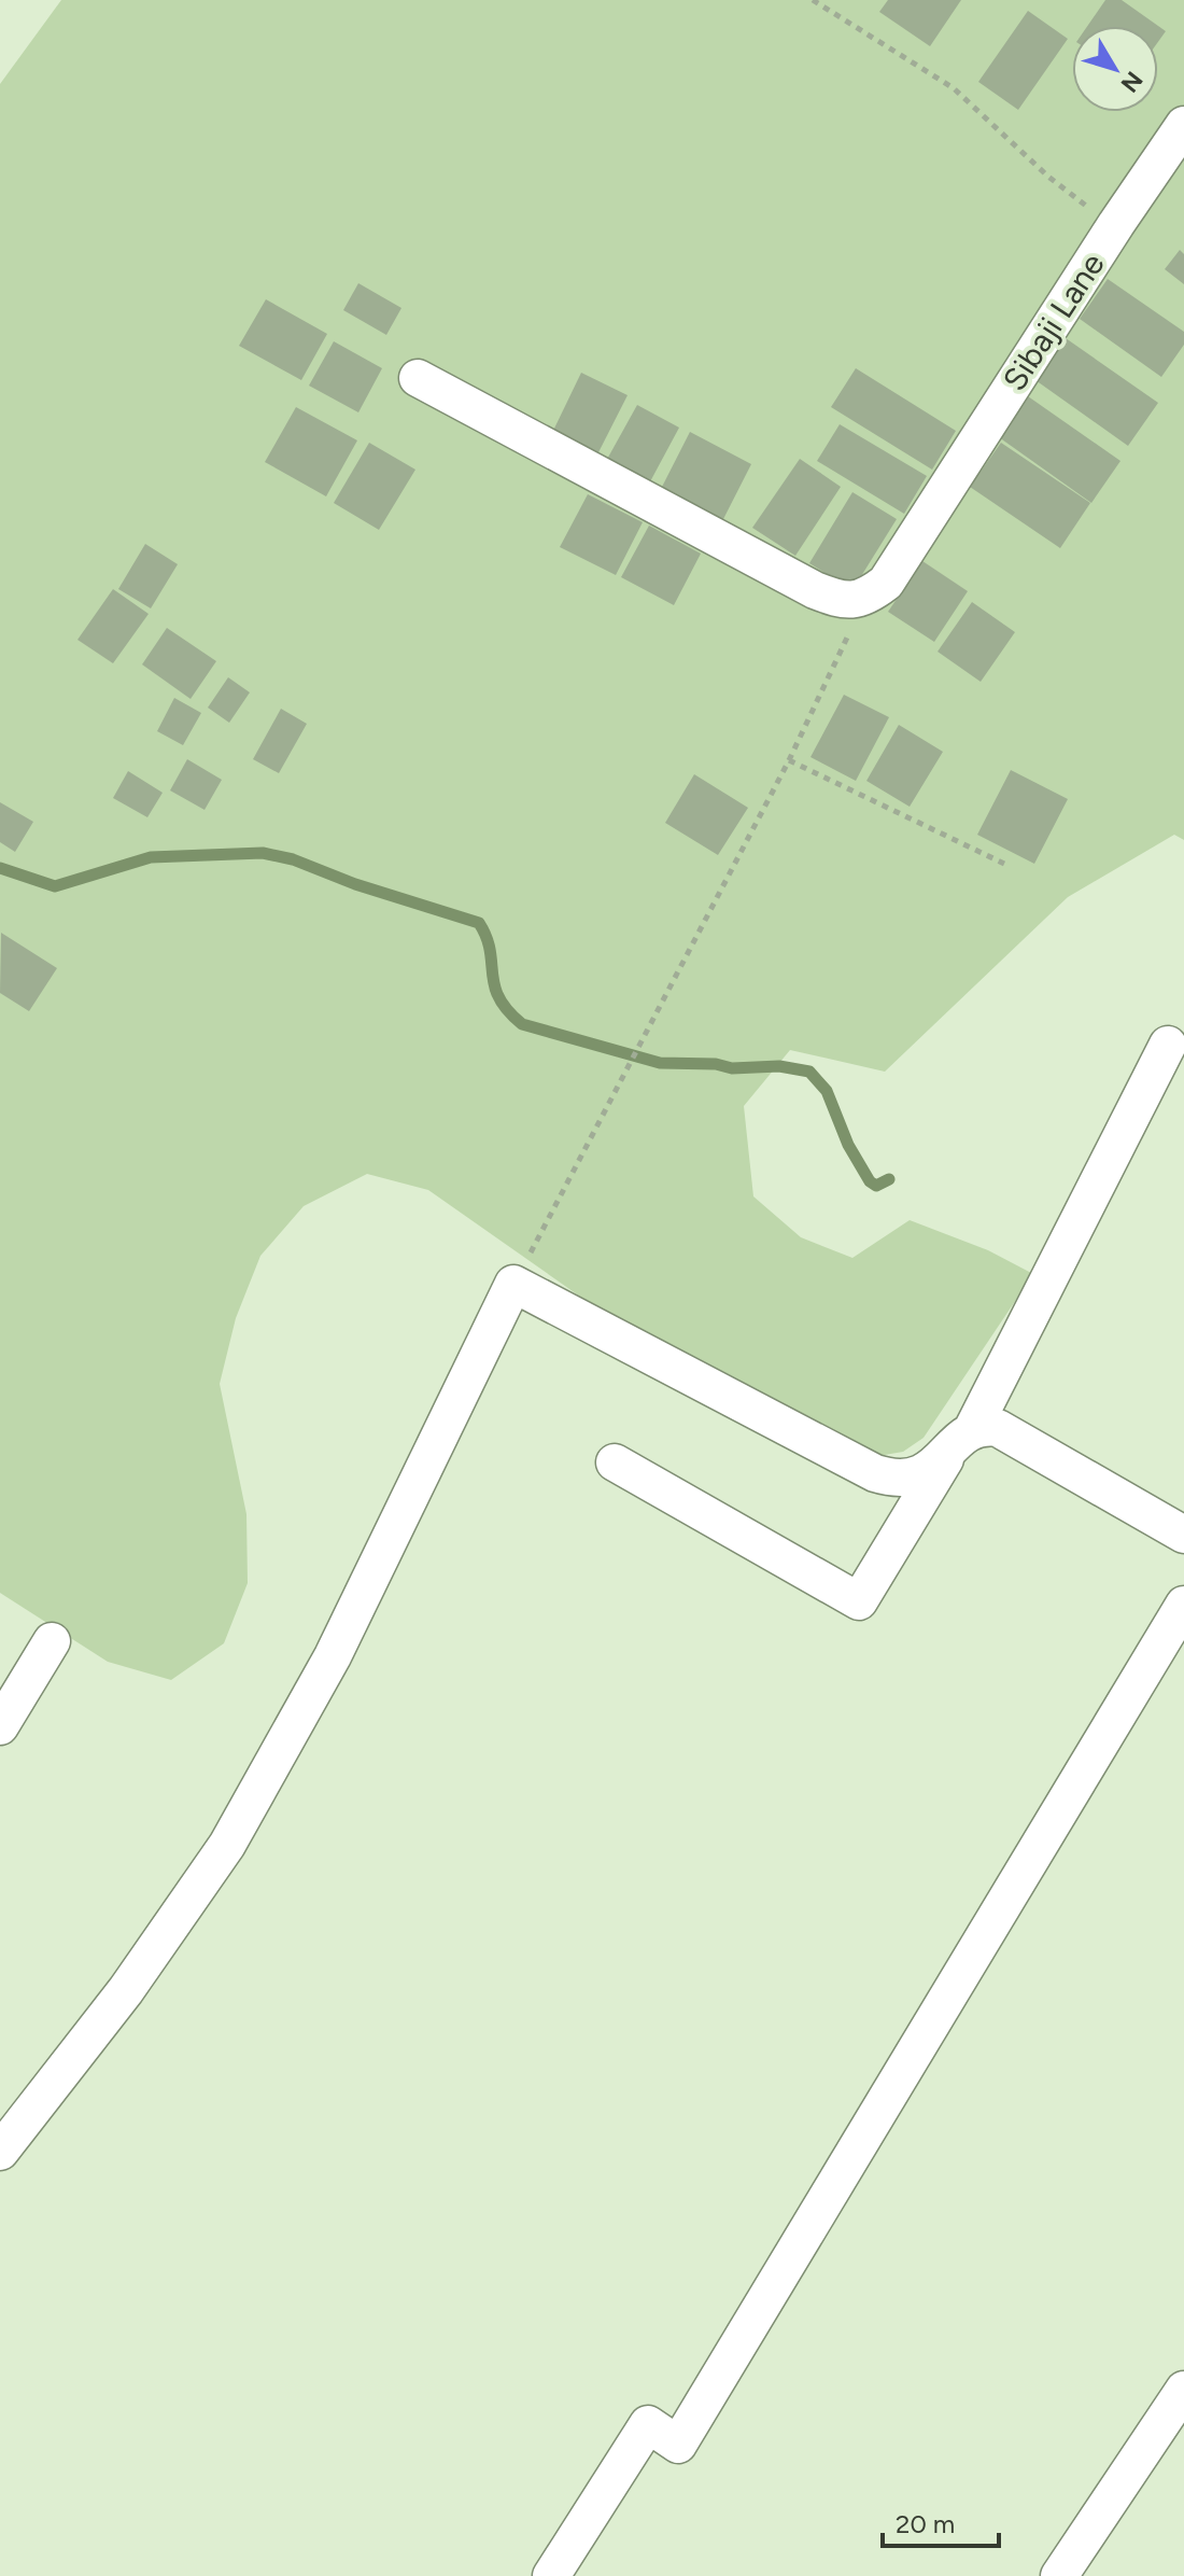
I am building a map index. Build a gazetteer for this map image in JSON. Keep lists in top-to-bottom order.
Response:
{
  "streets": {
    "street": ["Sibaji Lane"]
  },
  "scale_bar": "20 m",
  "north": "bottom right"
}
